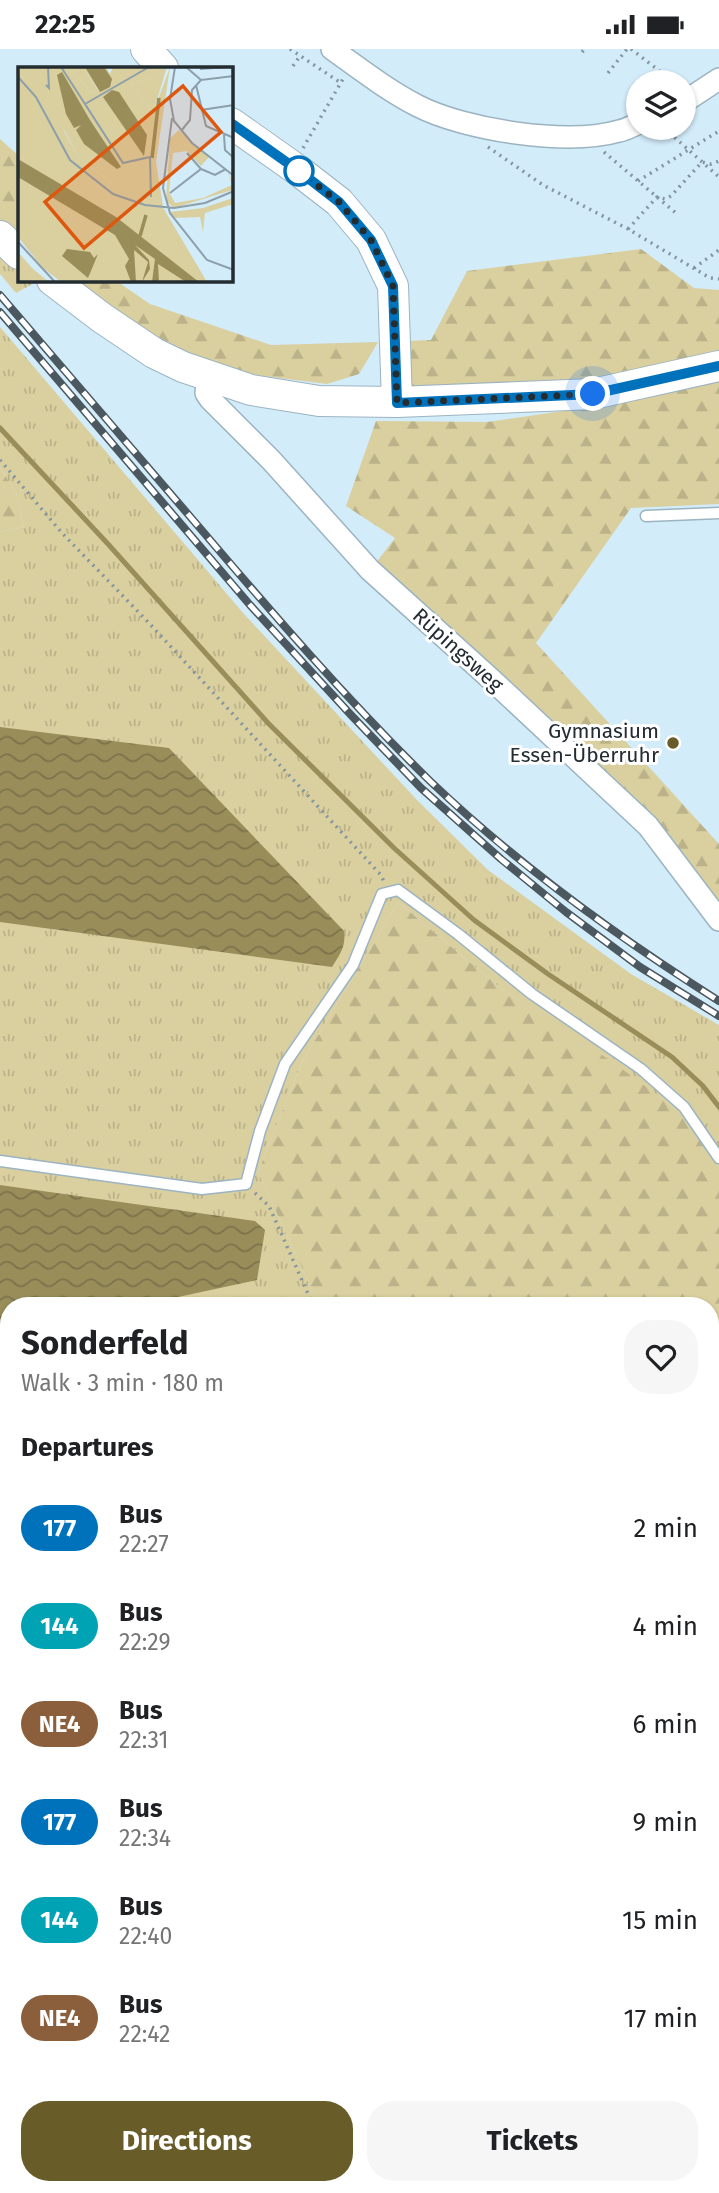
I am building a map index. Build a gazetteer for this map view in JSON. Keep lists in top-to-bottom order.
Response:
{
  "streets": {
    "street": ["Rüpingsweg"]
  },
  "places": ["Gymnasium Essen-Überruhr"],
  "lines": ["bus line 177"],
  "page": {
    "status": "22:25",
    "heading": [
      ["Sonderfeld", "Walk · 3 min · 180 m"],
      "Departures"
    ],
    "list": [
      {
        "mark": "177",
        "name": "Bus",
        "note": "22:27",
        "value": "2 min"
      },
      {
        "mark": "144",
        "name": "Bus",
        "note": "22:29",
        "value": "4 min"
      },
      {
        "mark": "NE4",
        "name": "Bus",
        "note": "22:31",
        "value": "6 min"
      },
      {
        "mark": "177",
        "name": "Bus",
        "note": "22:34",
        "value": "9 min"
      },
      {
        "mark": "144",
        "name": "Bus",
        "note": "22:40",
        "value": "15 min"
      },
      {
        "mark": "NE4",
        "name": "Bus",
        "note": "22:42",
        "value": "17 min"
      }
    ],
    "buttons": ["Directions", "Tickets"]
  }
}
